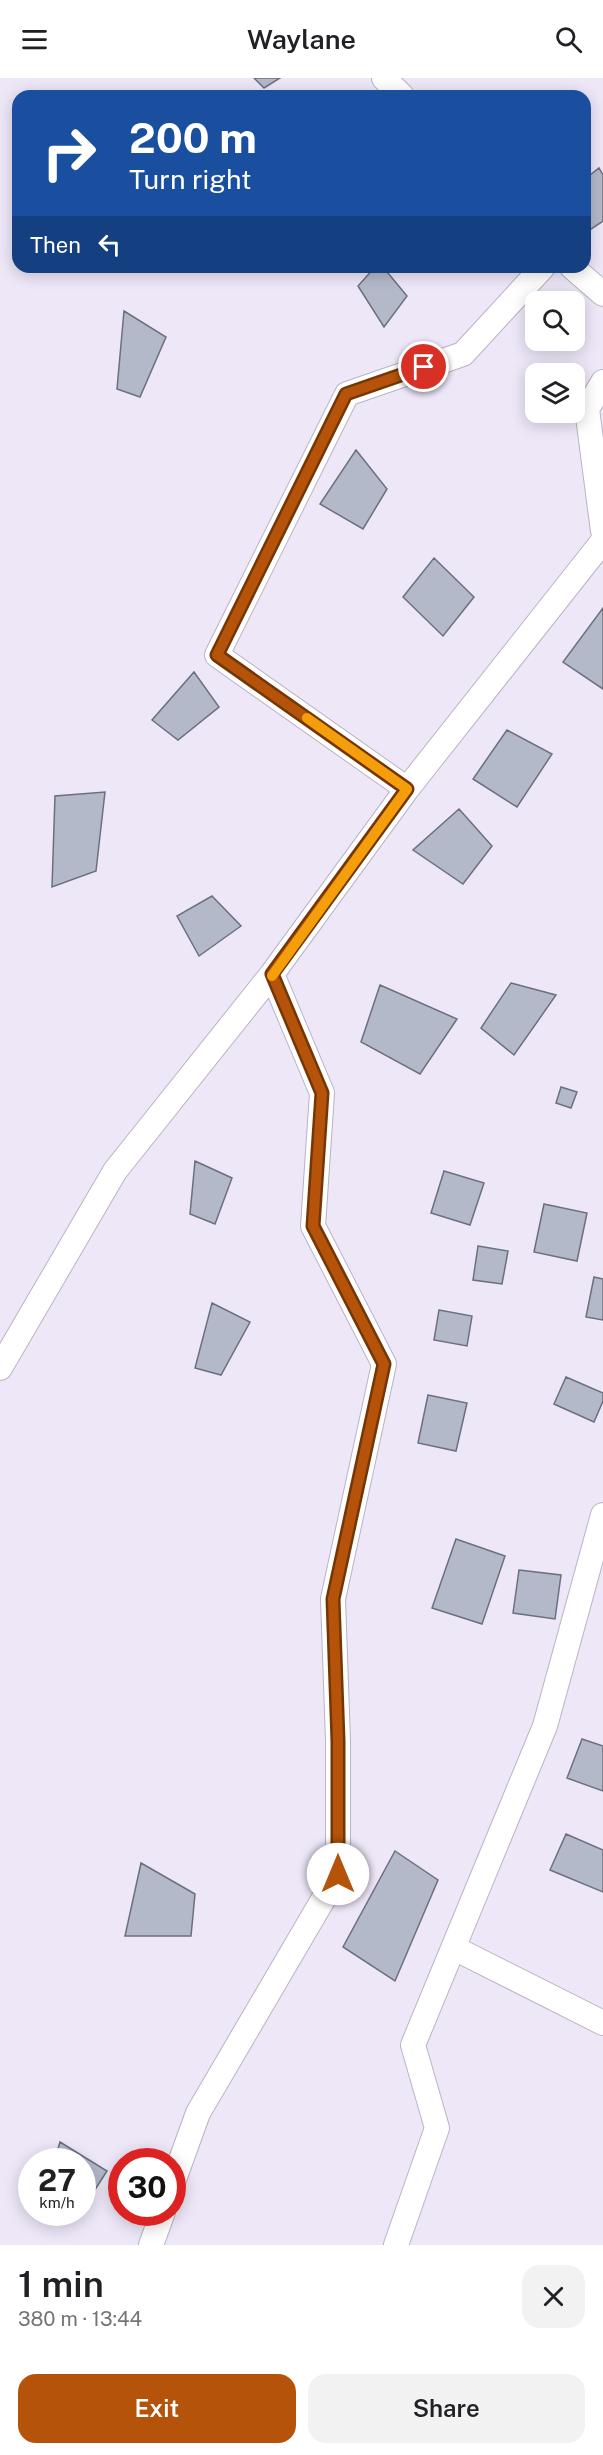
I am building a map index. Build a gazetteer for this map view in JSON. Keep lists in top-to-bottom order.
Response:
{
  "page": {
    "header": "Waylane",
    "turn": ["200 m", "Turn right"],
    "then": "Then",
    "speed": "27 km/h",
    "limit": "30",
    "heading": ["1 min", "380 m · 13:44"],
    "buttons": ["Exit", "Share"]
  }
}
